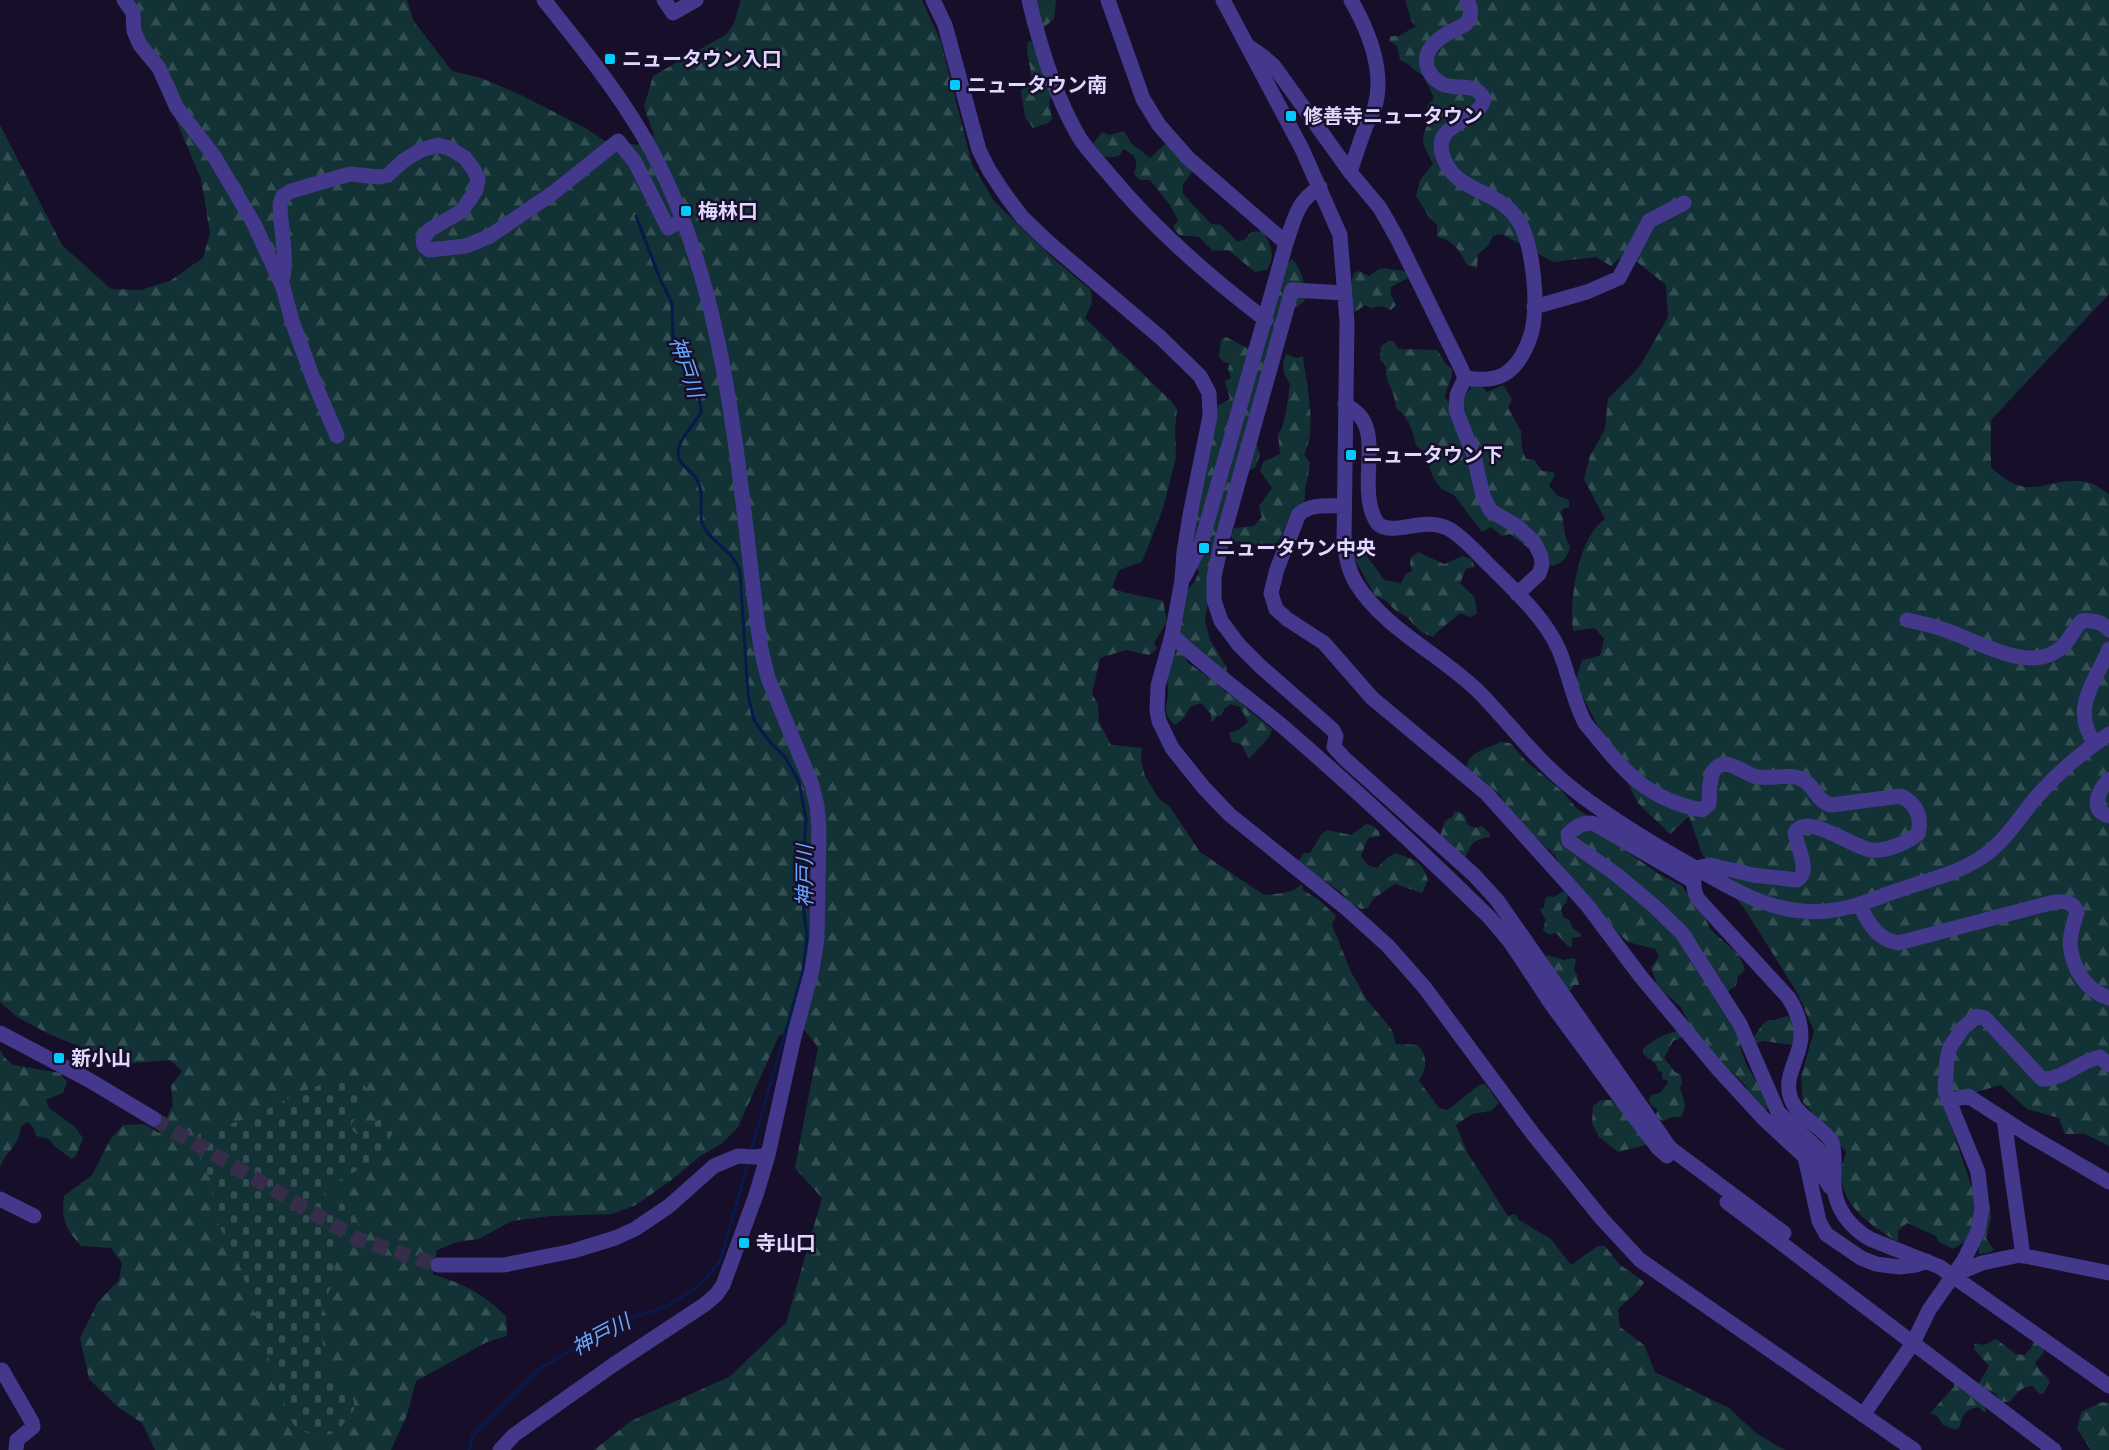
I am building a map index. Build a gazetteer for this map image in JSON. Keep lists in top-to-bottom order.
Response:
{
  "water": ["神戸川"],
  "places": {
    "transit": [
      "ニュータウン入口",
      "ニュータウン南",
      "修善寺ニュータウン",
      "梅林口",
      "ニュータウン下",
      "ニュータウン中央",
      "新小山",
      "寺山口"
    ]
  }
}
